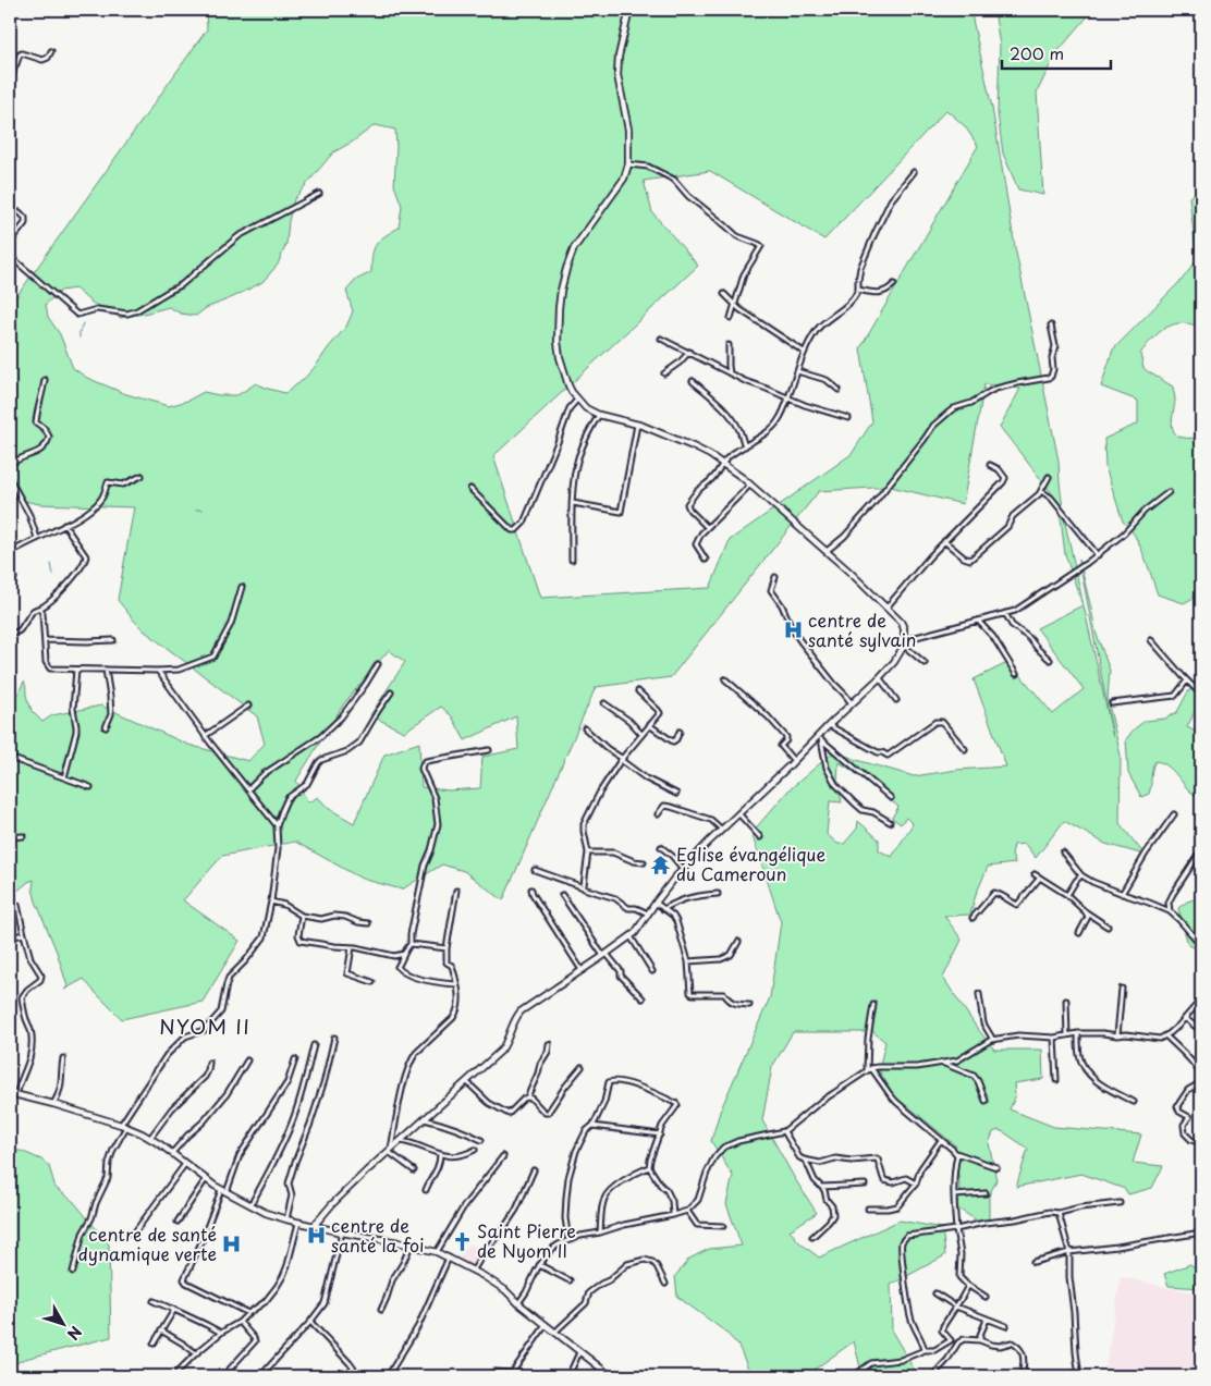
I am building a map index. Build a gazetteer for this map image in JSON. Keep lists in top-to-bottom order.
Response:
{
  "districts": ["NYOM II"],
  "places": {
    "hospital": ["centre de santé sylvain", "centre de santé la foi", "centre de santé dynamique verte"],
    "temple": ["Eglise évangélique du Cameroun"],
    "church": ["Saint Pierre de Nyom II"]
  },
  "scale_bar": "200 m",
  "north": "bottom right"
}
